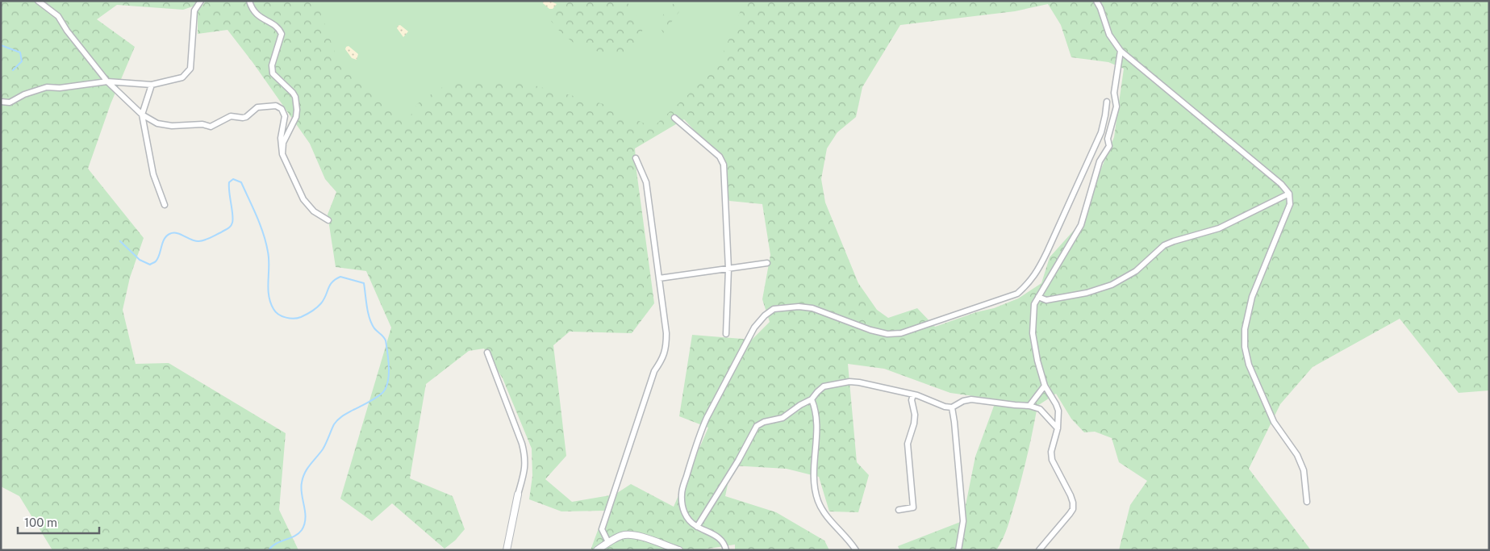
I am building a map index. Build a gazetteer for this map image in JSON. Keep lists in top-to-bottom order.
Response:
{
  "scale_bar": "100 m"
}
